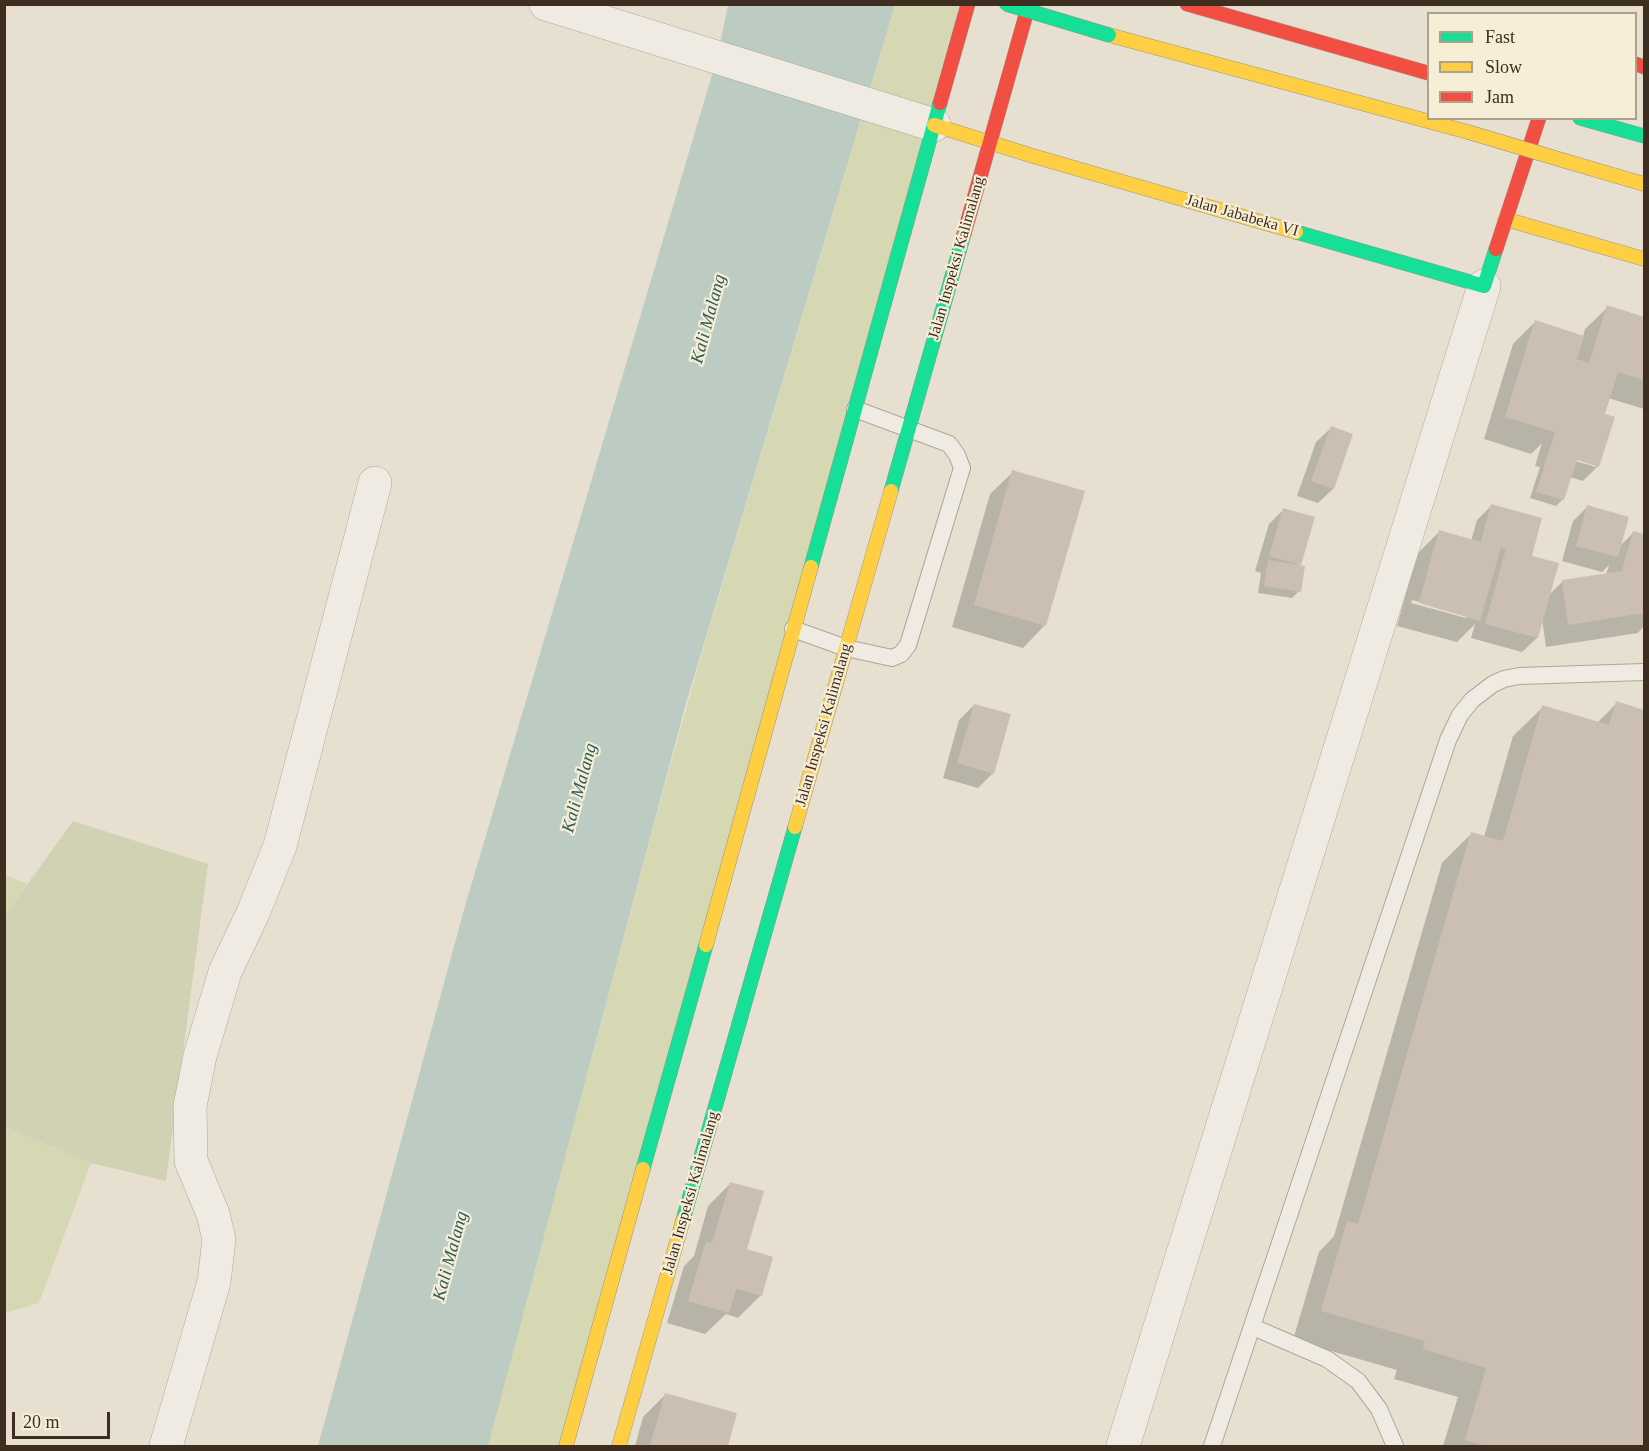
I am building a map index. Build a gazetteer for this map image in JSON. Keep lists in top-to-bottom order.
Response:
{
  "streets": {
    "main road": ["Jalan Jababeka VI", "Jalan Inspeksi Kalimalang"]
  },
  "crossings": [
    ["Jalan Jababeka VI", "Jalan Inspeksi Kalimalang"]
  ],
  "water": ["Kali Malang"],
  "legend": ["Fast", "Slow", "Jam"],
  "scale_bar": "20 m"
}
